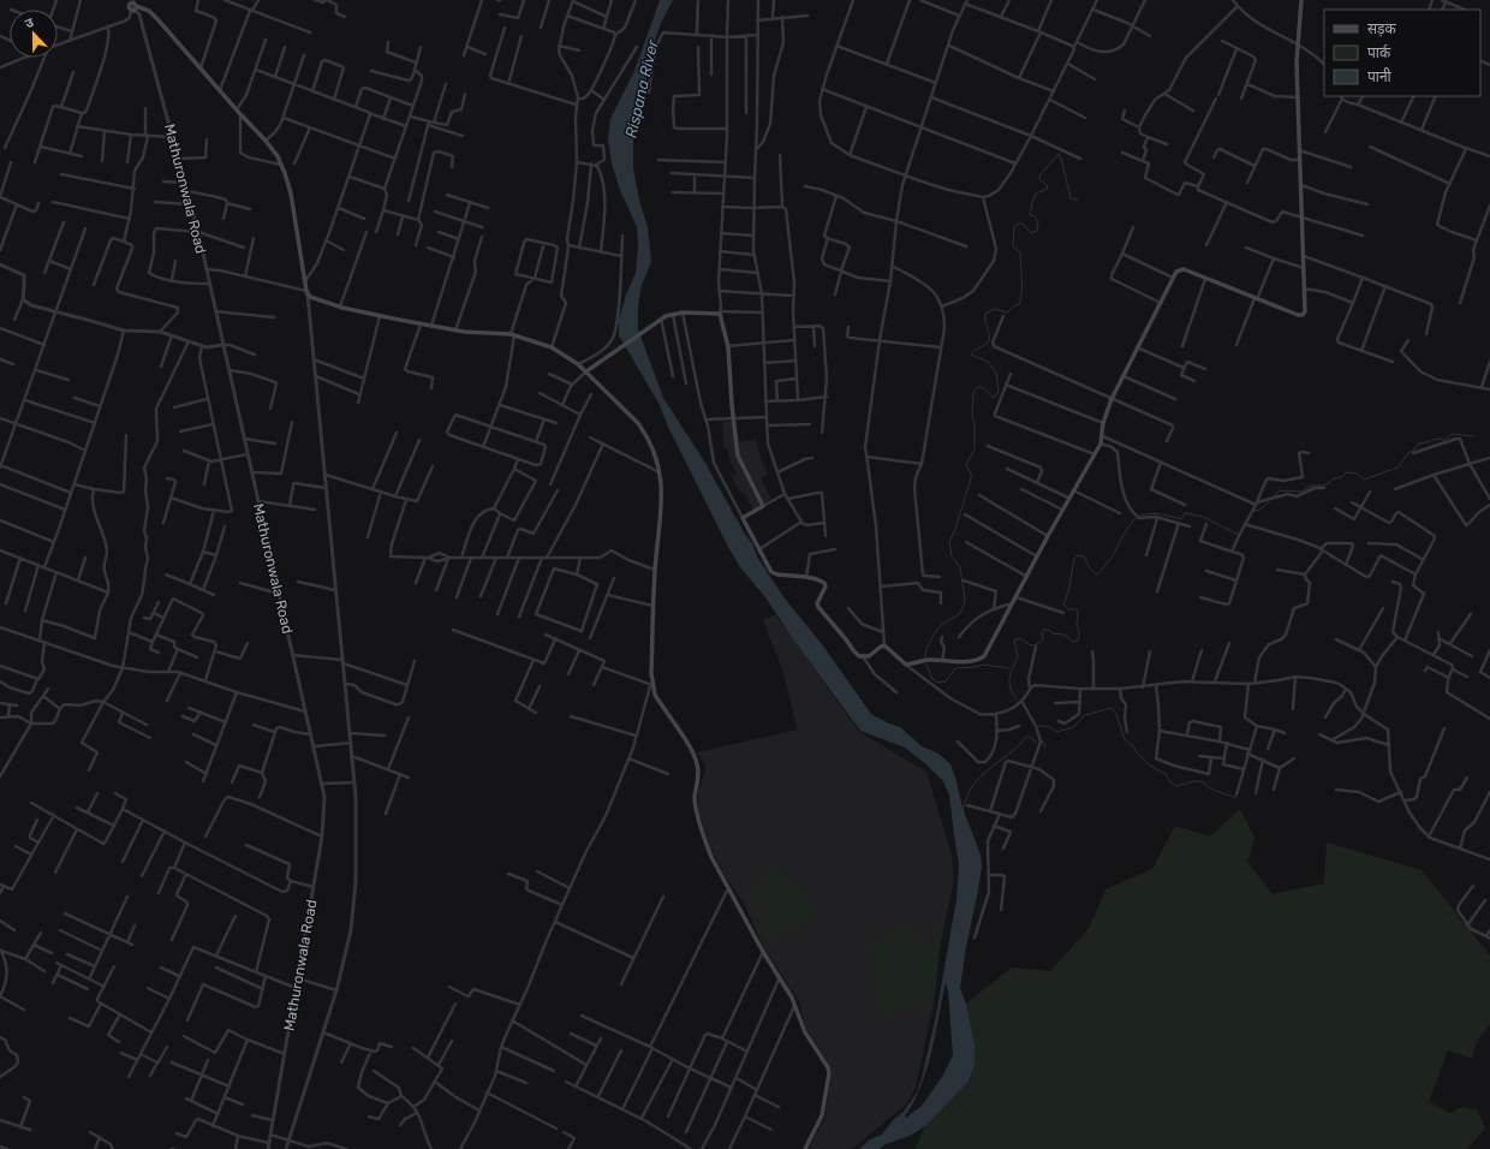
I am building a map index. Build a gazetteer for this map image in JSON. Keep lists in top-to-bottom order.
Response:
{
  "streets": {
    "street": ["Mathuronwala Road"]
  },
  "water": ["Rispana River"],
  "legend": ["सड़क", "पार्क", "पानी"],
  "north": "top"
}
